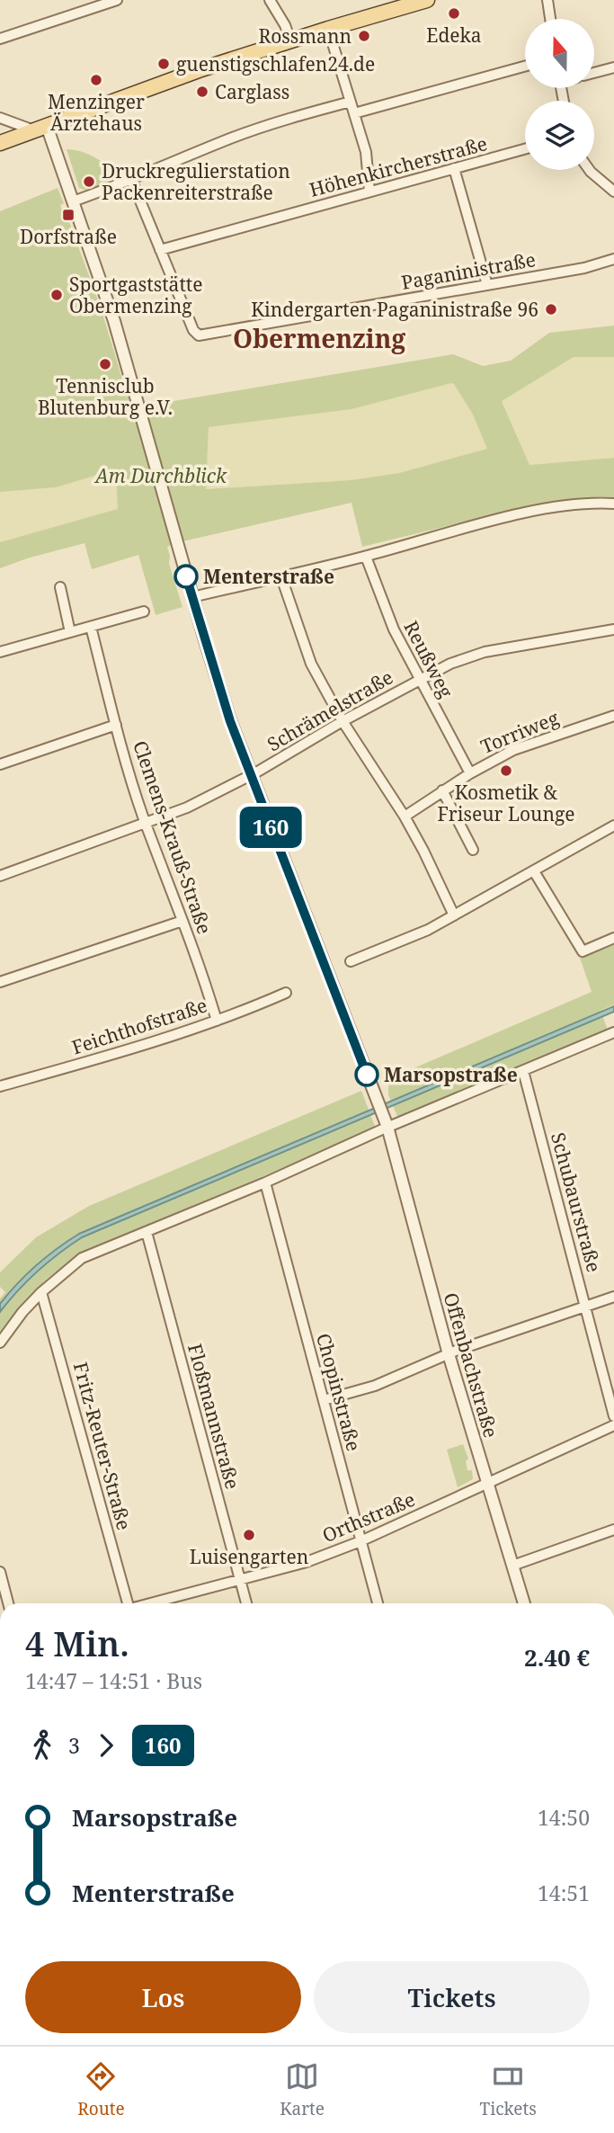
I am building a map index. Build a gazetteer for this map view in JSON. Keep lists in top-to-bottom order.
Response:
{
  "streets": {
    "street": [
      "Höhenkircherstraße",
      "Paganinistraße",
      "Reußweg",
      "Schrämelstraße",
      "Torriweg",
      "Clemens-Krauß-Straße",
      "Feichthofstraße",
      "Schubaurstraße",
      "Offenbachstraße",
      "Chopinstraße",
      "Floßmannstraße",
      "Fritz-Reuter-Straße",
      "Orthstraße"
    ]
  },
  "crossings": [
    ["Höhenkircherstraße", "Paganinistraße"],
    ["Reußweg", "Schrämelstraße"],
    ["Reußweg", "Torriweg"],
    ["Schrämelstraße", "Clemens-Krauß-Straße"],
    ["Schrämelstraße", "Offenbachstraße"],
    ["Clemens-Krauß-Straße", "Feichthofstraße"],
    ["Offenbachstraße", "Orthstraße"],
    ["Chopinstraße", "Orthstraße"],
    ["Floßmannstraße", "Orthstraße"]
  ],
  "districts": ["Obermenzing"],
  "parks": ["Am Durchblick"],
  "places": {
    "other": [
      "Edeka",
      "Rossmann",
      "guenstigschlafen24.de",
      "Menzinger Ärztehaus",
      "Carglass",
      "Druckregulierstation Packenreiterstraße",
      "Sportgaststätte Obermenzing",
      "Kindergarten Paganinistraße 96",
      "Tennisclub Blutenburg e.V.",
      "Menterstraße",
      "Kosmetik & Friseur Lounge",
      "Marsopstraße",
      "Luisengarten"
    ],
    "transit": ["Dorfstraße"]
  },
  "lines": ["bus line 160"],
  "north": "top",
  "page": {
    "on_map": "160",
    "heading": ["4 Min.", "14:47 – 14:51 · Bus", "2.40 €"],
    "legs": ["3", "160"],
    "list": [
      {
        "name": "Marsopstraße",
        "value": "14:50"
      },
      {
        "name": "Menterstraße",
        "value": "14:51"
      }
    ],
    "buttons": ["Los", "Tickets"],
    "tabs": ["Route", "Karte", "Tickets"]
  }
}
